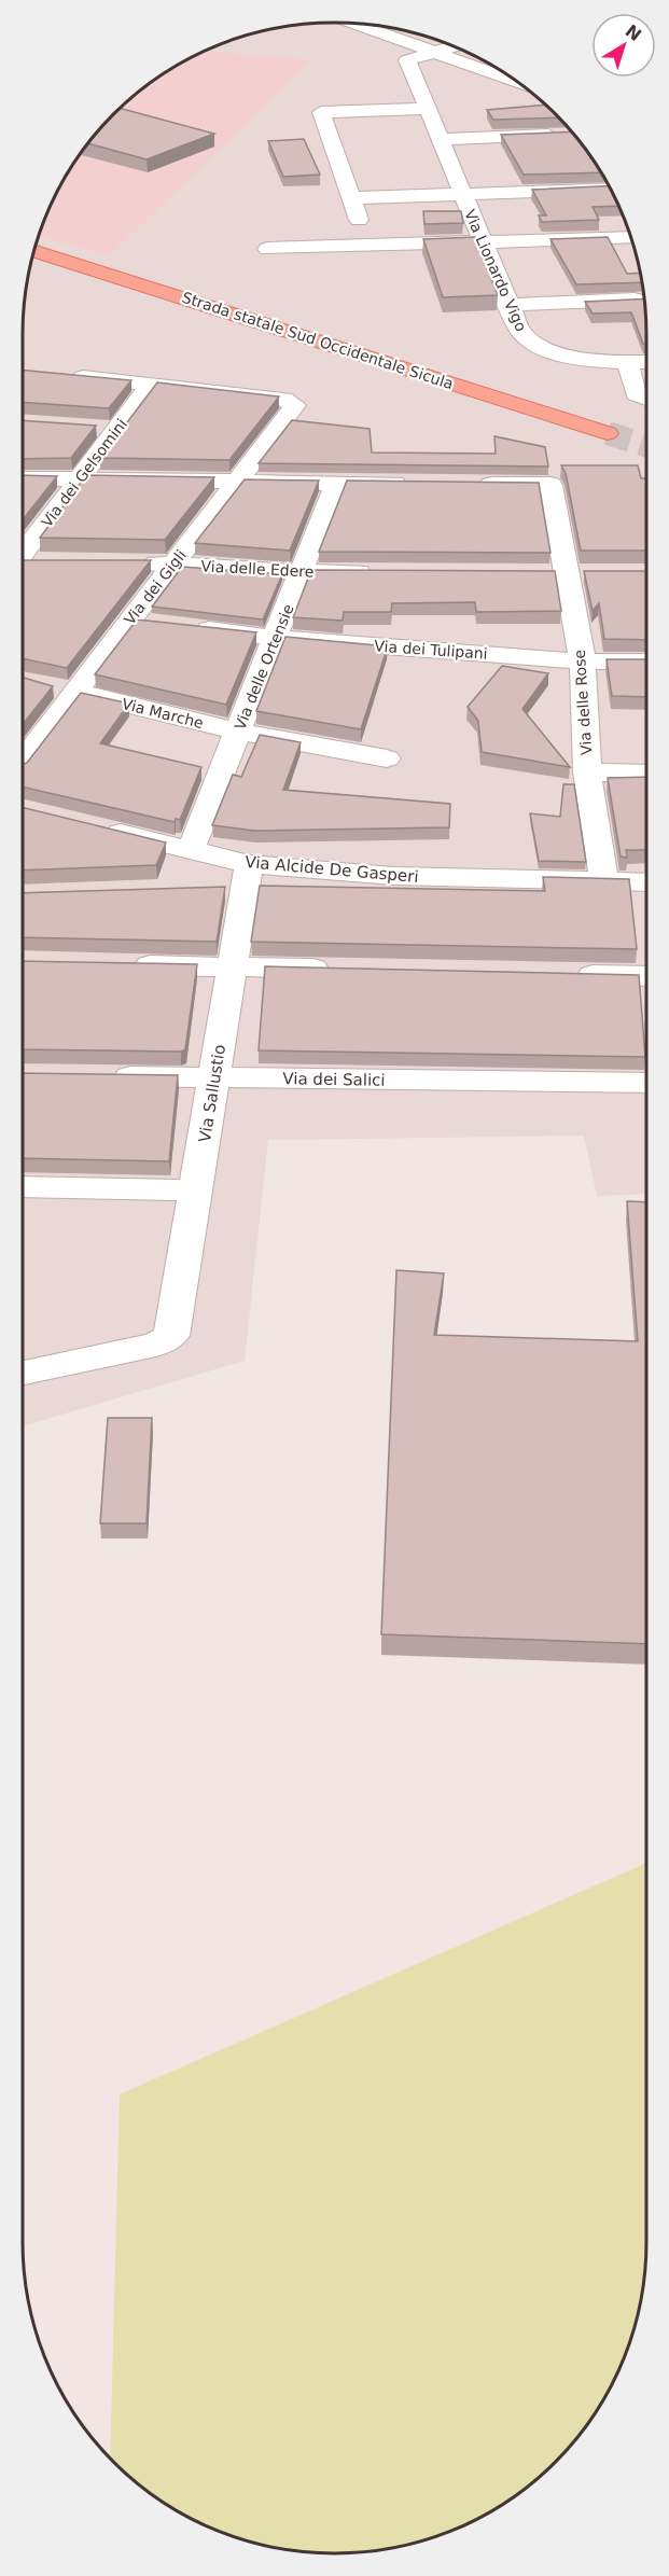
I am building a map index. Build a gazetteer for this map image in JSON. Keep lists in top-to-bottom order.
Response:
{
  "streets": {
    "main road": ["Strada statale Sud Occidentale Sicula"],
    "street": [
      "Via Lionardo Vigo",
      "Via dei Gelsomini",
      "Via delle Edere",
      "Via dei Gigli",
      "Via dei Tulipani",
      "Via delle Ortensie",
      "Via delle Rose",
      "Via Marche",
      "Via Alcide De Gasperi",
      "Via dei Salici",
      "Via Sallustio"
    ]
  },
  "crossings": [
    ["Via dei Gelsomini", "Via dei Gigli"],
    ["Via delle Edere", "Via dei Gigli"],
    ["Via delle Edere", "Via delle Ortensie"],
    ["Via dei Gigli", "Via Marche"],
    ["Via dei Tulipani", "Via delle Ortensie"],
    ["Via dei Tulipani", "Via delle Rose"],
    ["Via delle Ortensie", "Via Marche"],
    ["Via delle Ortensie", "Via Alcide De Gasperi"],
    ["Via delle Rose", "Via Alcide De Gasperi"],
    ["Via Alcide De Gasperi", "Via Sallustio"],
    ["Via dei Salici", "Via Sallustio"]
  ],
  "north": "top right"
}
